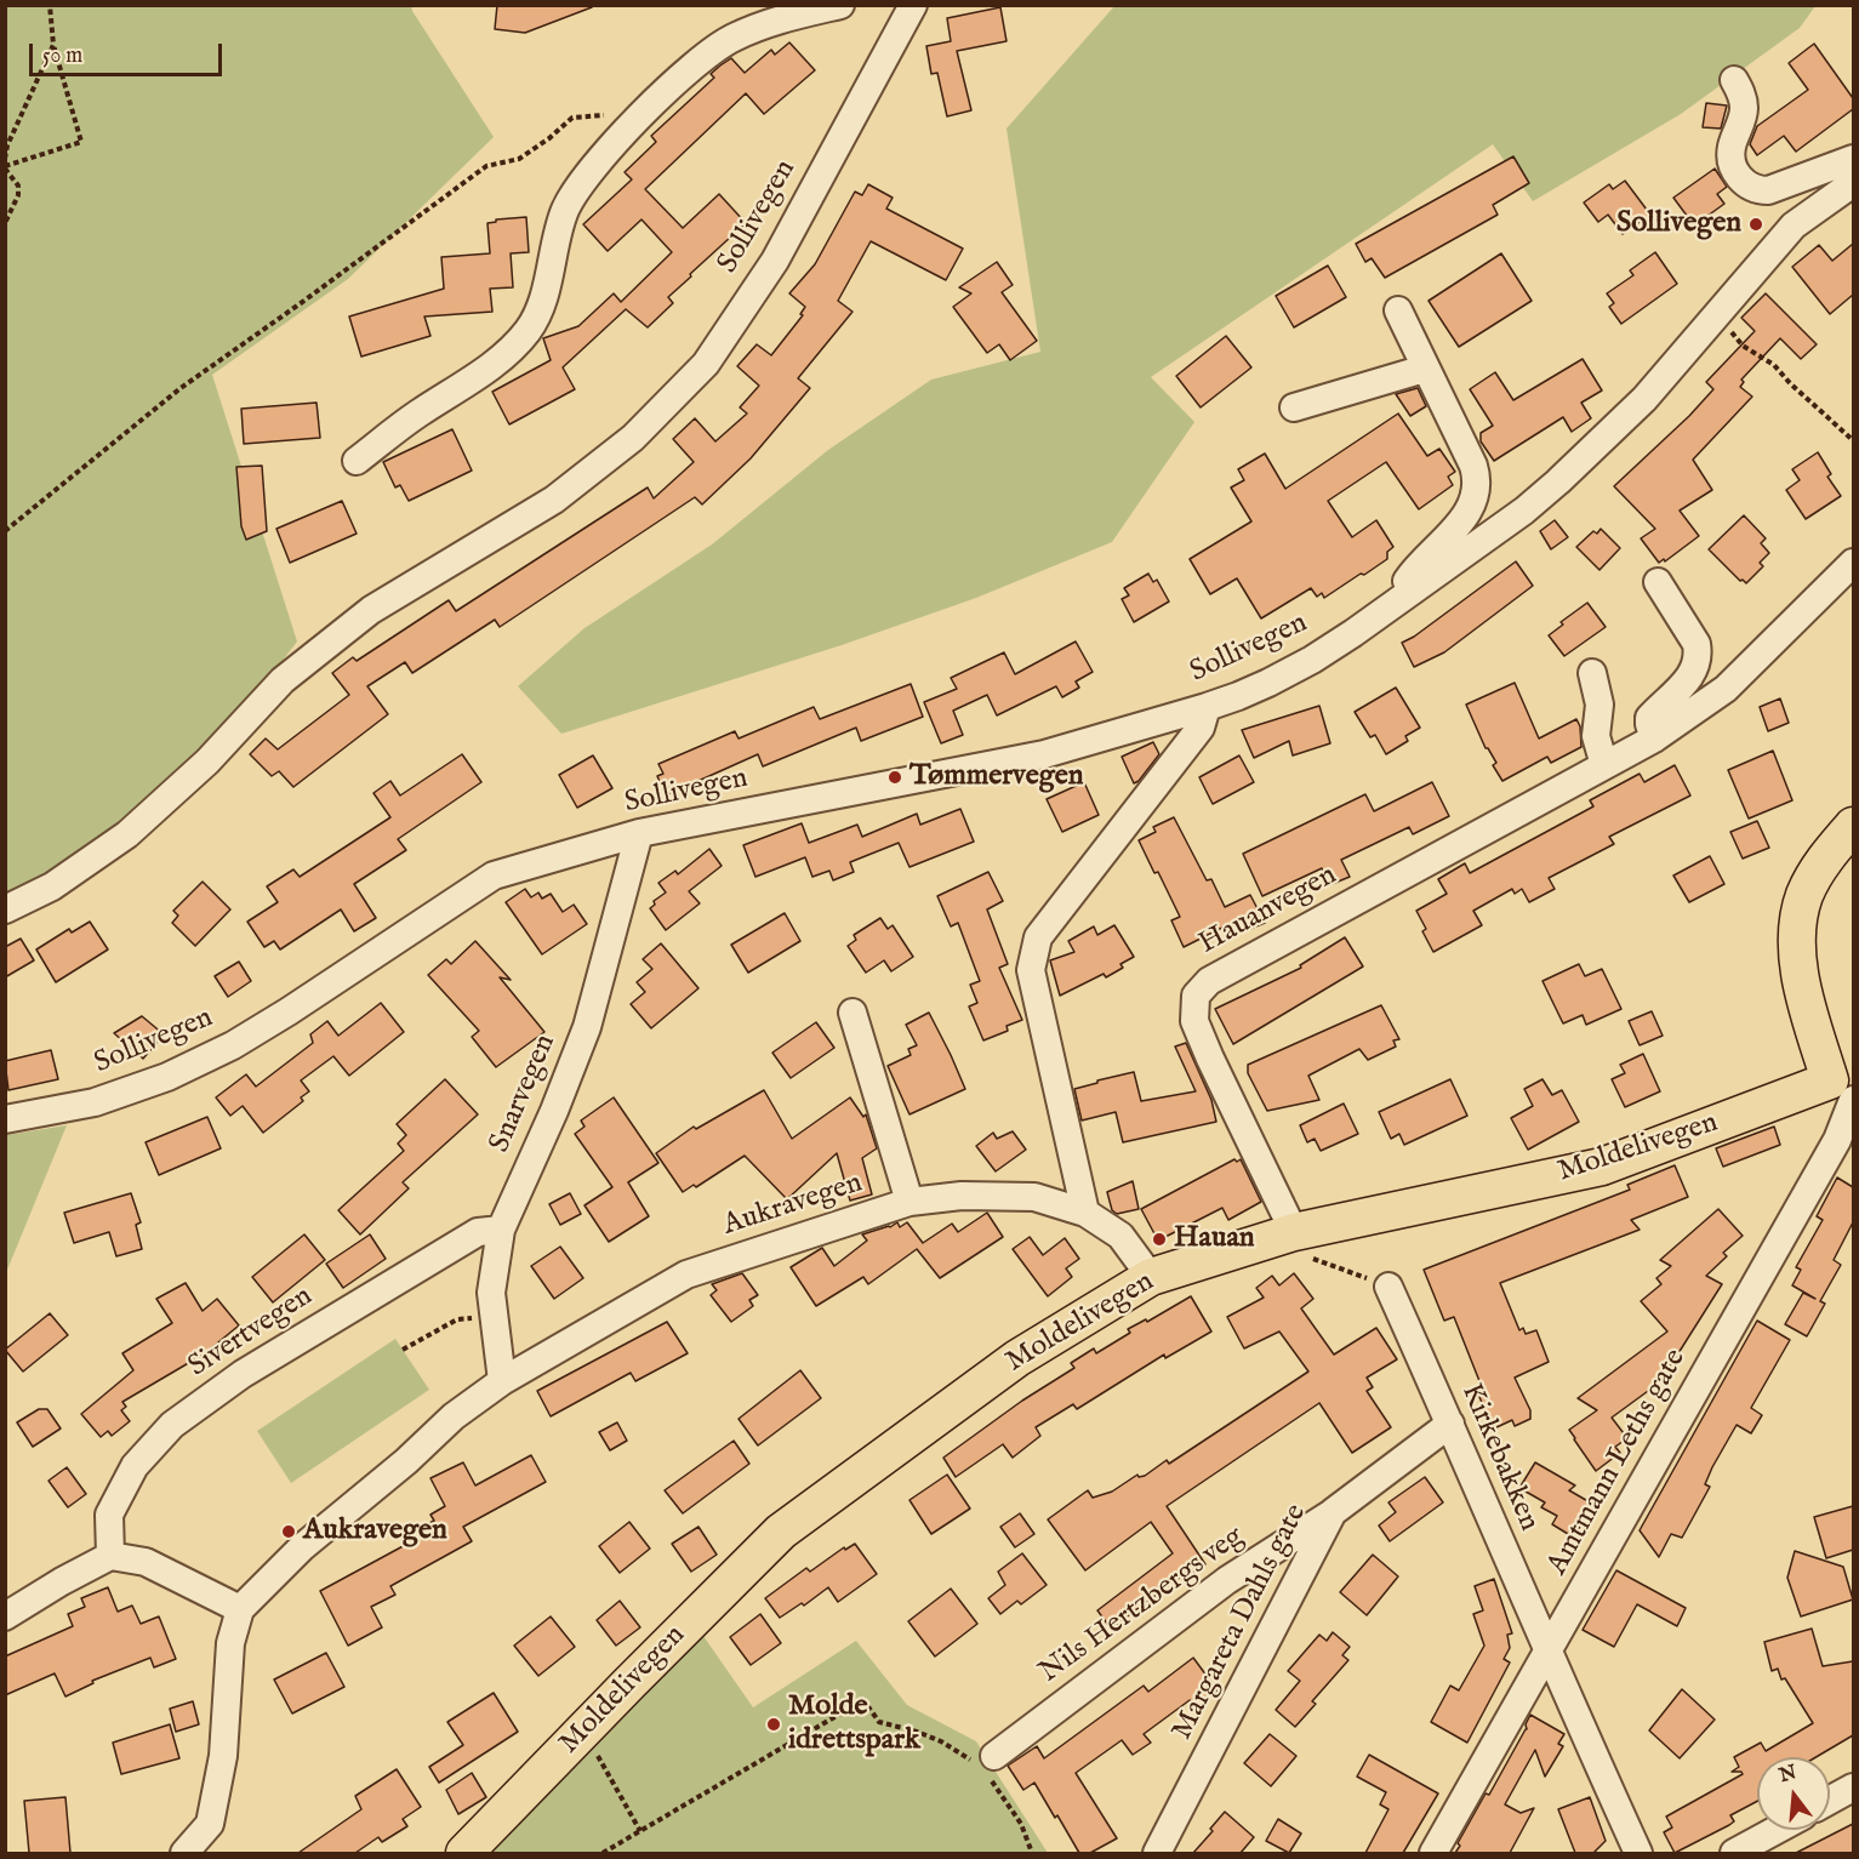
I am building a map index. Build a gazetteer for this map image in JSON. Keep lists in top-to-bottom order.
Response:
{
  "streets": {
    "main road": ["Moldelivegen"],
    "street": [
      "Sollivegen",
      "Hauanvegen",
      "Snarvegen",
      "Aukravegen",
      "Sivertvegen",
      "Kirkebakken",
      "Amtmann Leths gate",
      "Nils Hertzbergs veg",
      "Margareta Dahls gate"
    ]
  },
  "crossings": [
    ["Sollivegen", "Snarvegen"],
    ["Hauanvegen", "Moldelivegen"],
    ["Snarvegen", "Aukravegen"],
    ["Snarvegen", "Sivertvegen"],
    ["Moldelivegen", "Aukravegen"],
    ["Moldelivegen", "Amtmann Leths gate"],
    ["Kirkebakken", "Amtmann Leths gate"],
    ["Kirkebakken", "Margareta Dahls gate"],
    ["Nils Hertzbergs veg", "Margareta Dahls gate"]
  ],
  "places": [
    "Sollivegen",
    "Tømmervegen",
    "Hauan",
    "Aukravegen",
    "Molde idrettspark"
  ],
  "scale_bar": "50 m",
  "north": "top"
}
